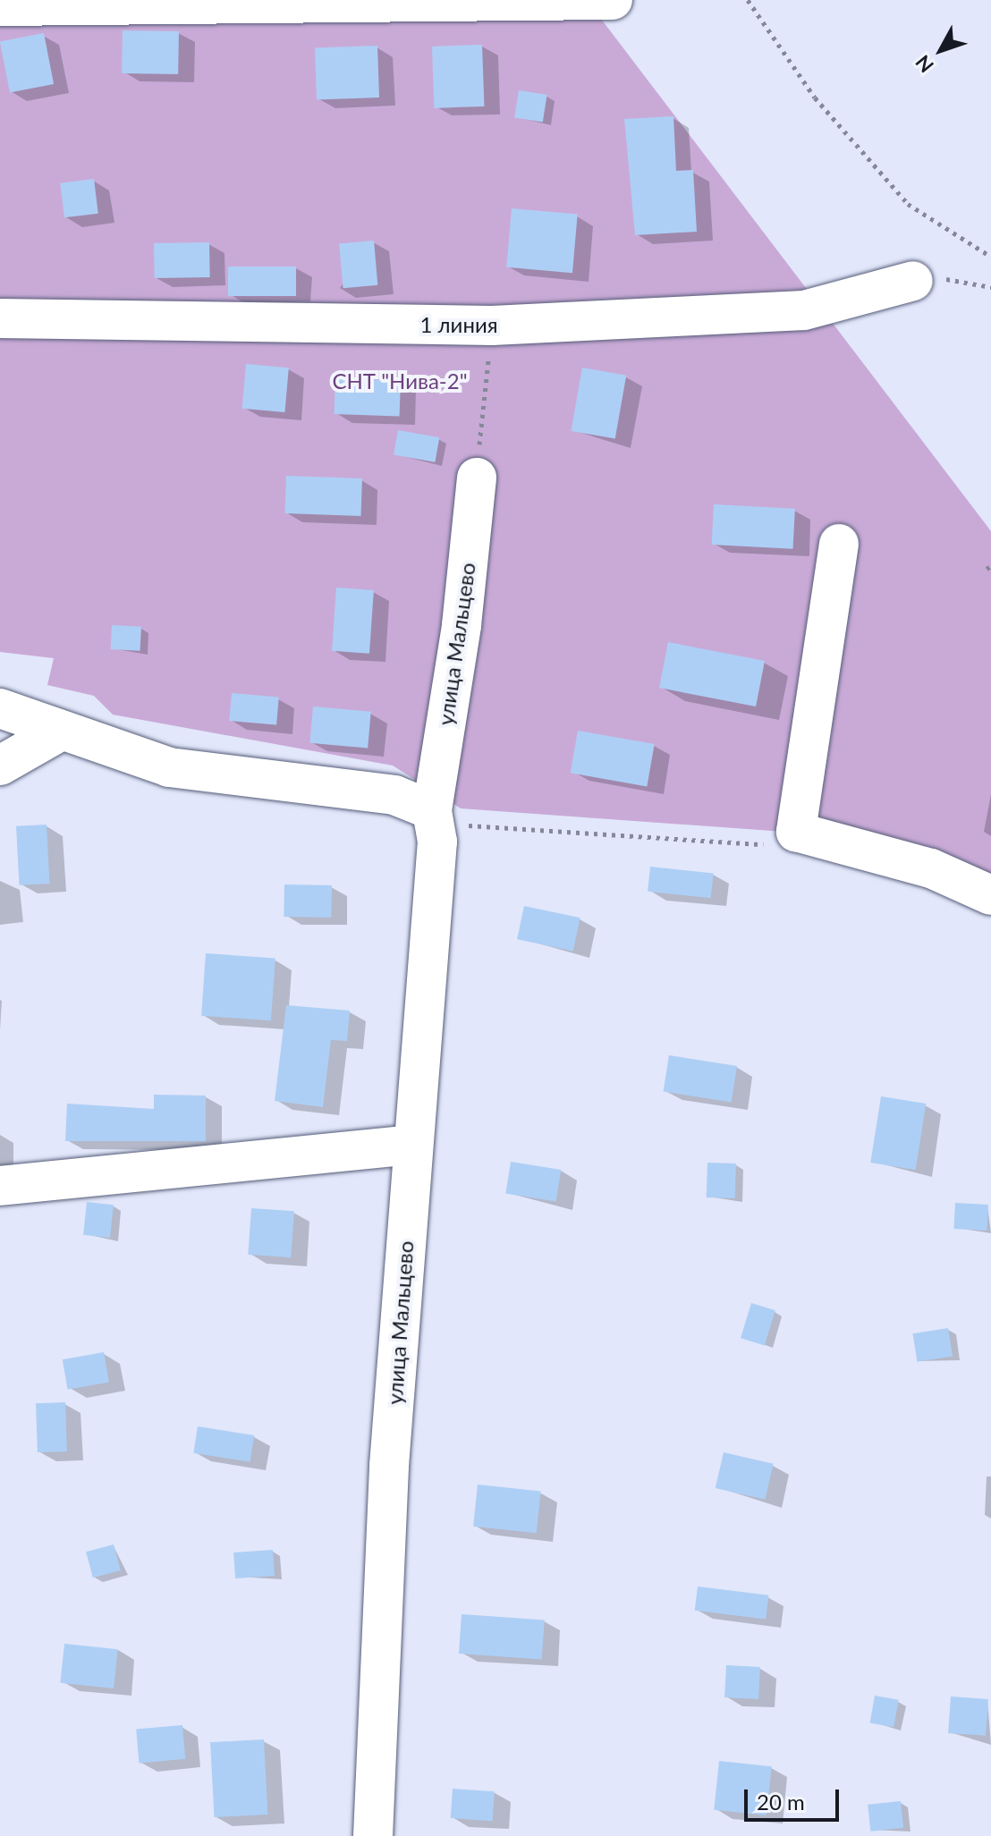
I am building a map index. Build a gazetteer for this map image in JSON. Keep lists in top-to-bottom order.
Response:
{
  "streets": {
    "street": ["1 линия", "улица Мальцево"]
  },
  "parks": ["СНТ \"Нива-2\""],
  "scale_bar": "20 m",
  "north": "bottom left"
}
